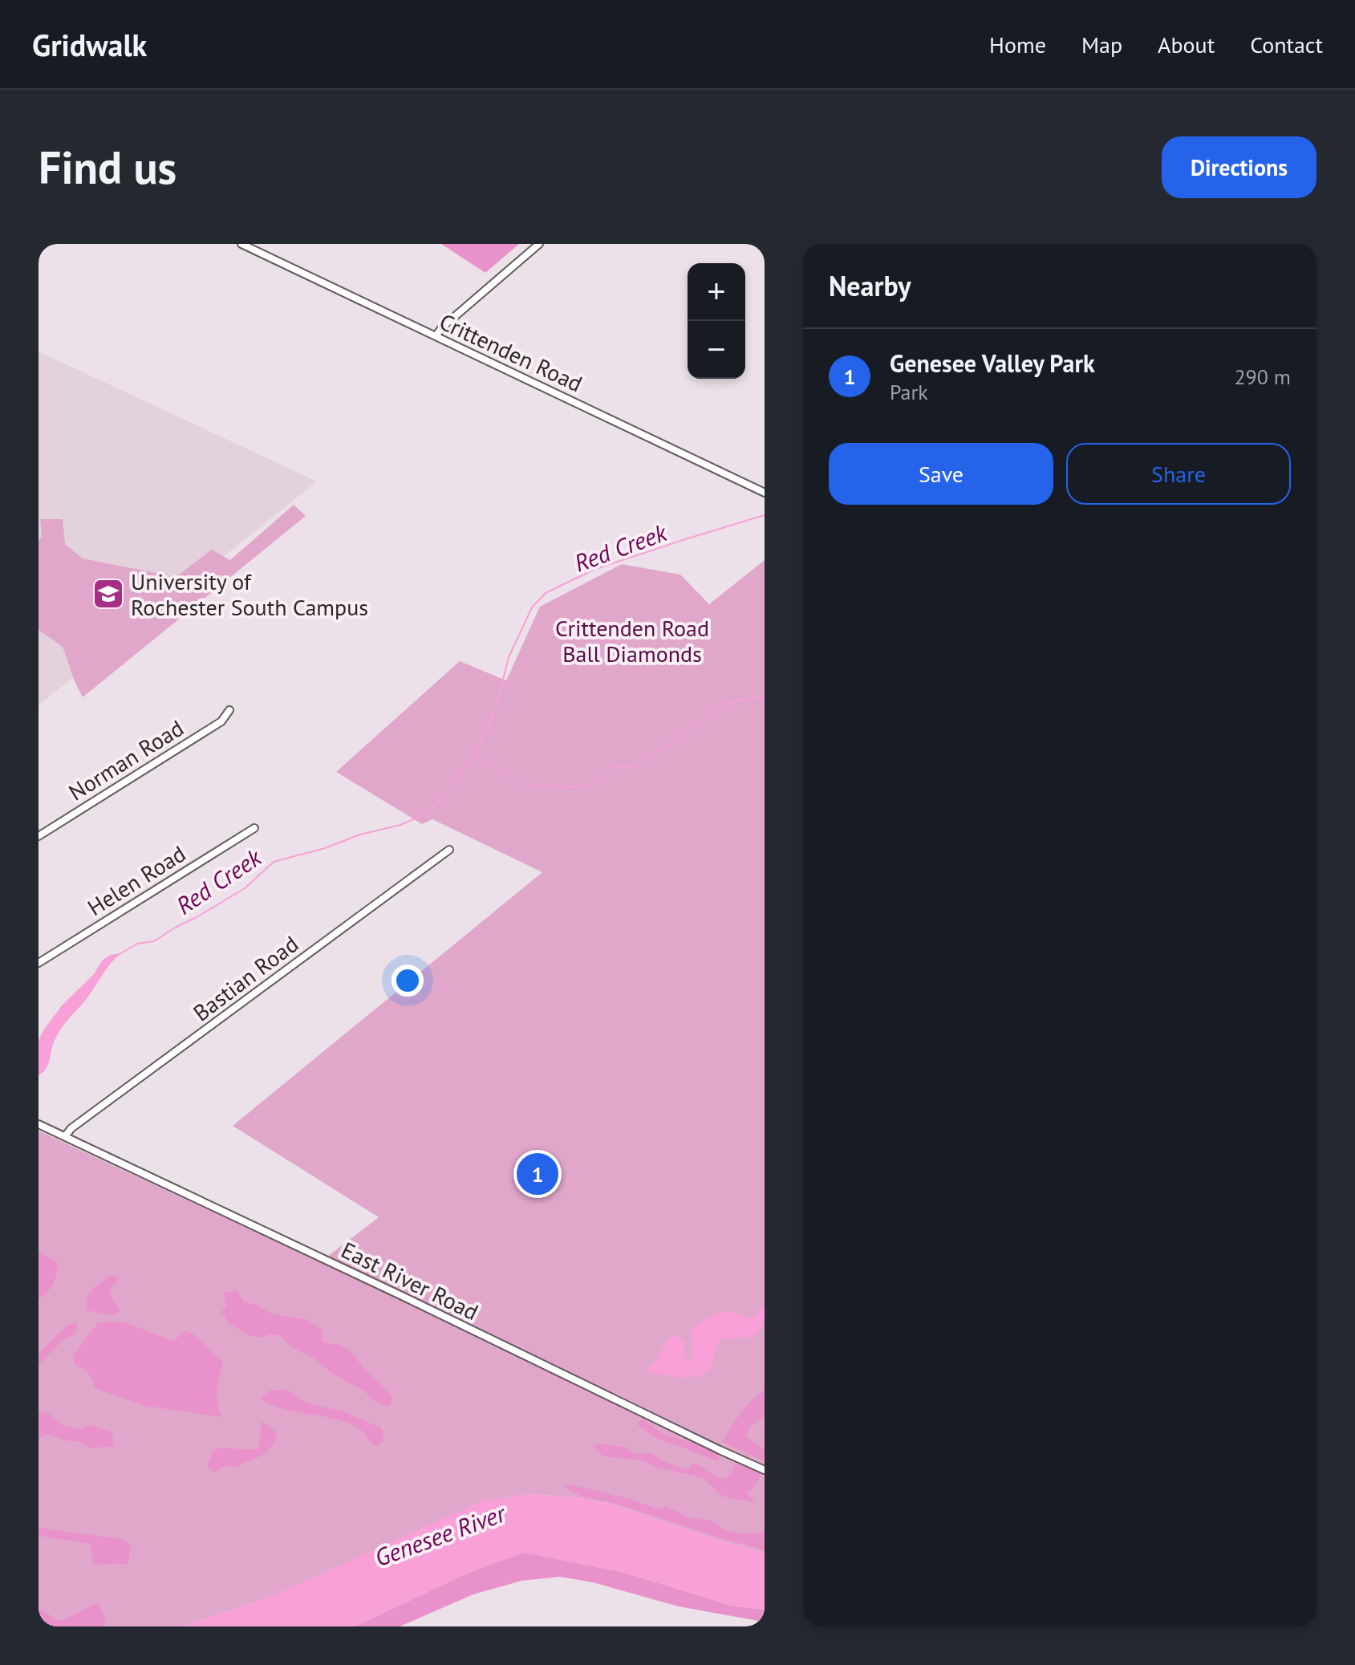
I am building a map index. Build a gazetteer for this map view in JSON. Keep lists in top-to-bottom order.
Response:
{
  "streets": {
    "street": [
      "Crittenden Road",
      "Norman Road",
      "Helen Road",
      "Bastian Road",
      "East River Road"
    ]
  },
  "crossings": [
    ["Bastian Road", "East River Road"]
  ],
  "water": ["Red Creek", "Genesee River"],
  "parks": ["Crittenden Road Ball Diamonds"],
  "places": {
    "school or university": ["University of Rochester South Campus"]
  },
  "page": {
    "header": "Gridwalk",
    "nav": [
      "Home",
      "Map",
      "About",
      "Contact"
    ],
    "buttons": [
      "Directions",
      ["Save", "Share"]
    ],
    "title": "Find us",
    "heading": "Nearby",
    "map_buttons": ["+", "−"],
    "list": [
      {
        "mark": "1",
        "name": "Genesee Valley Park",
        "note": "Park",
        "value": "290 m"
      }
    ],
    "pins": "1"
  }
}
